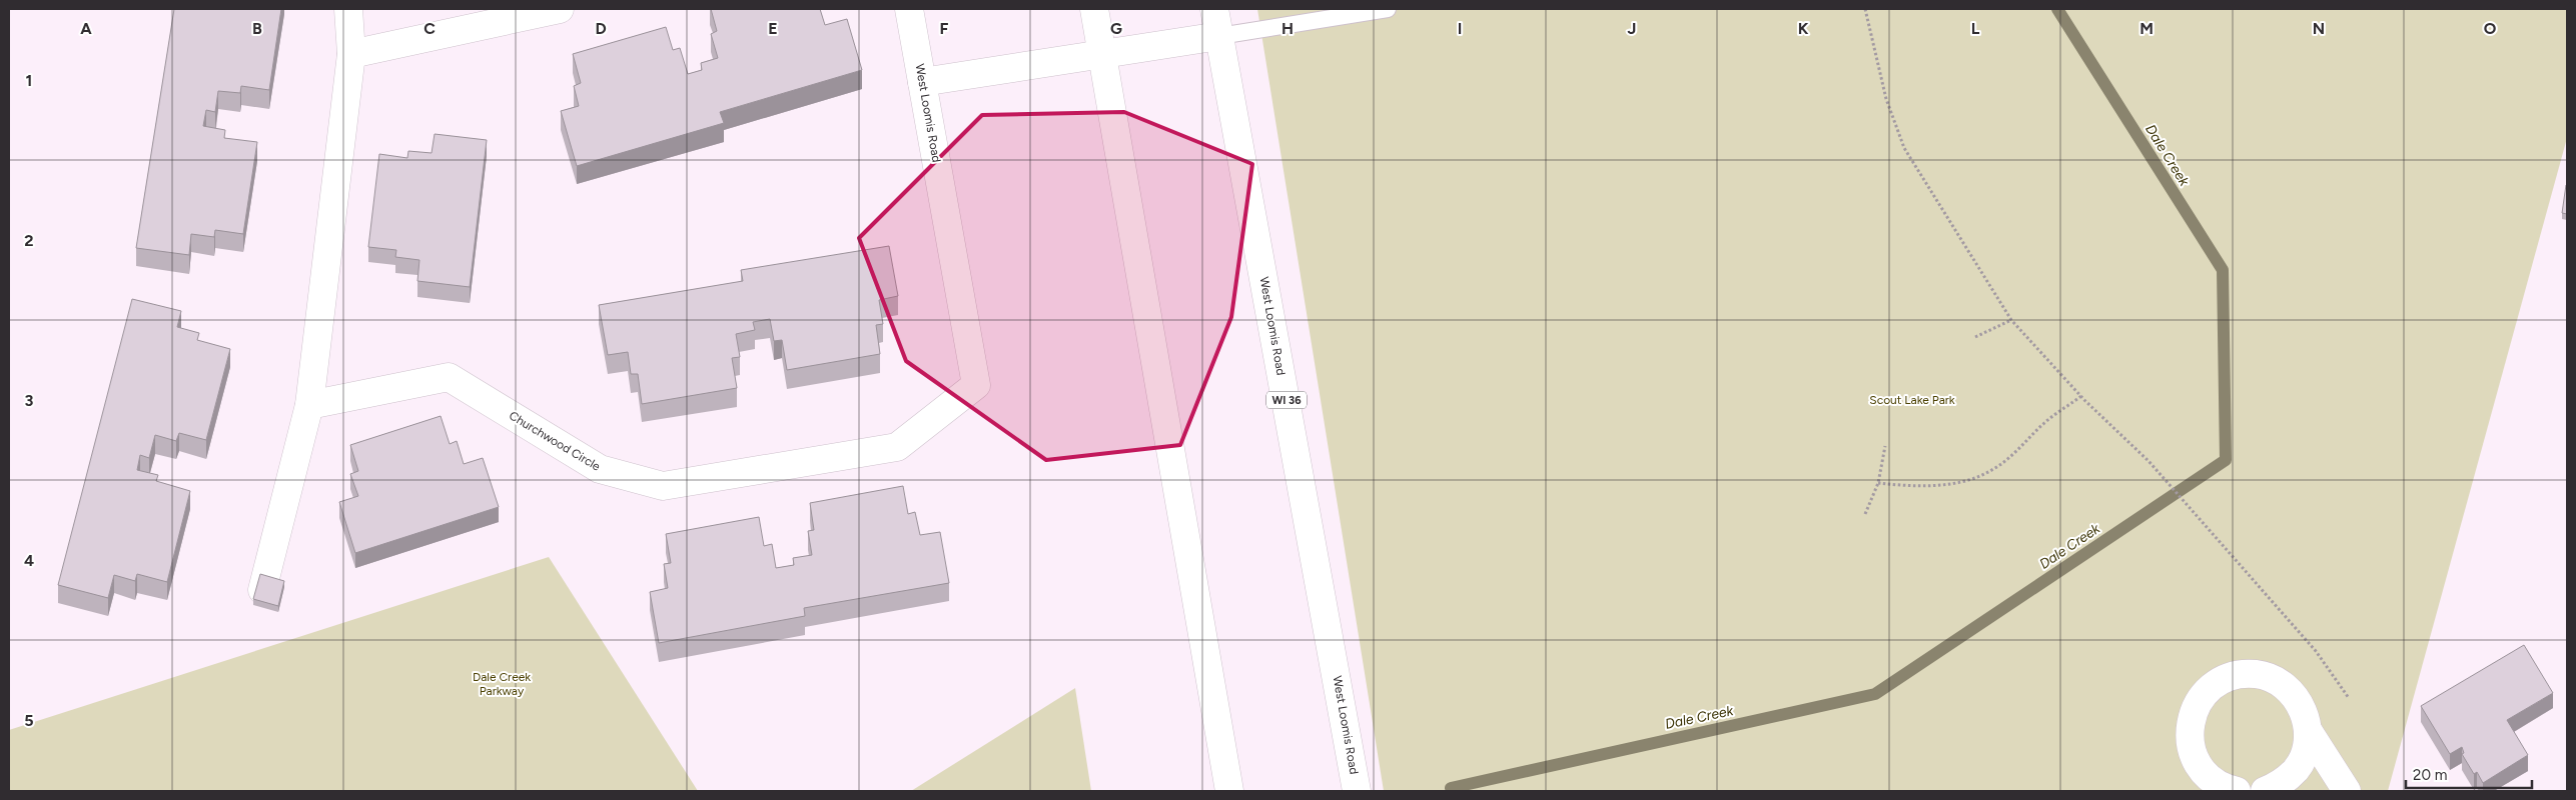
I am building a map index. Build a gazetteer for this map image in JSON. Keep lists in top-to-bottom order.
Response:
{
  "streets": {
    "street": ["West Loomis Road", "WI 36", "Churchwood Circle"]
  },
  "crossings": [
    ["West Loomis Road", "Churchwood Circle"]
  ],
  "water": ["Dale Creek"],
  "parks": ["Scout Lake Park", "Dale Creek Parkway"],
  "scale_bar": "20 m",
  "grid": {
    "columns": [
      "A",
      "B",
      "C",
      "D",
      "E",
      "F",
      "G",
      "H",
      "I",
      "J",
      "K",
      "L",
      "M",
      "N",
      "O"
    ],
    "rows": [
      "1",
      "2",
      "3",
      "4",
      "5"
    ]
  }
}
